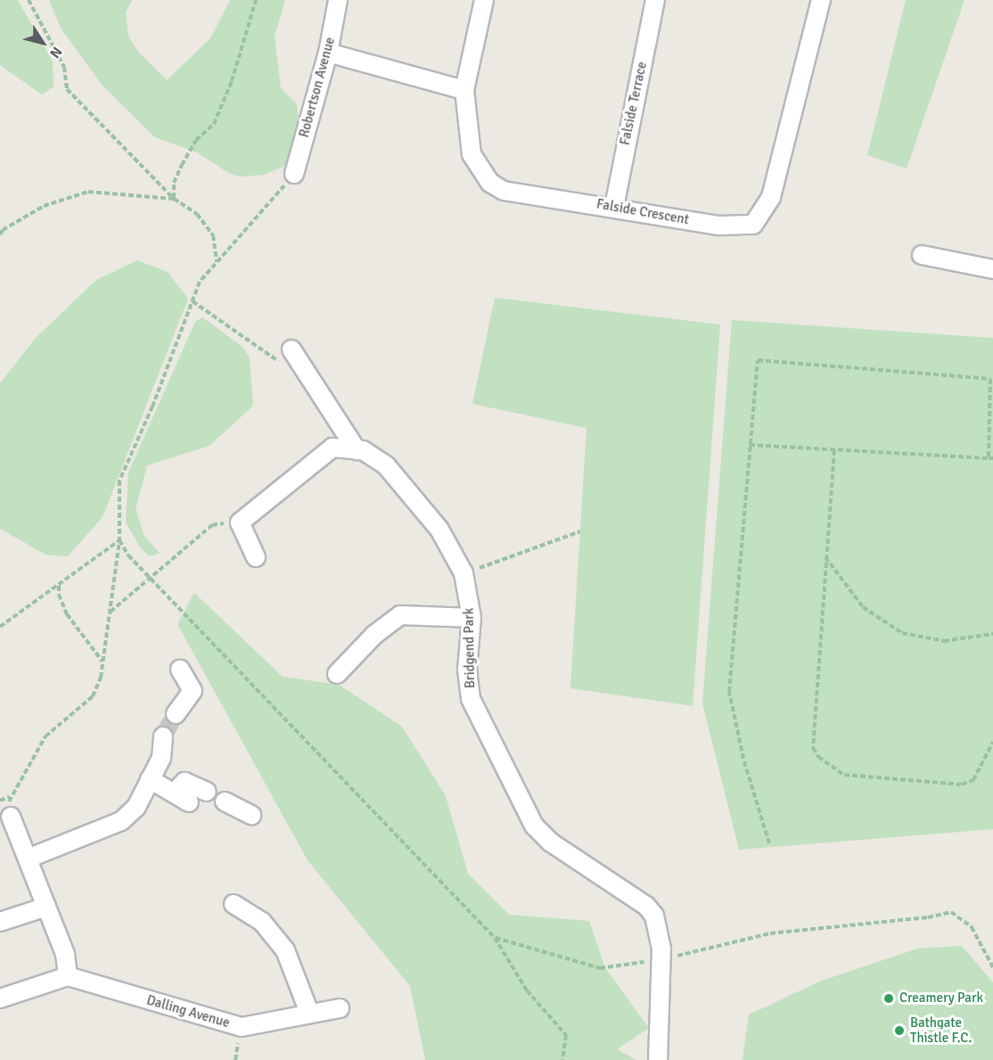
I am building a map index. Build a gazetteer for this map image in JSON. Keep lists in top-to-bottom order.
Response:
{
  "streets": {
    "street": [
      "Robertson Avenue",
      "Falside Terrace",
      "Falside Crescent",
      "Bridgend Park",
      "Dalling Avenue"
    ]
  },
  "crossings": [
    ["Falside Terrace", "Falside Crescent"]
  ],
  "places": ["Creamery Park", "Bathgate Thistle F.C."],
  "north": "bottom right"
}
